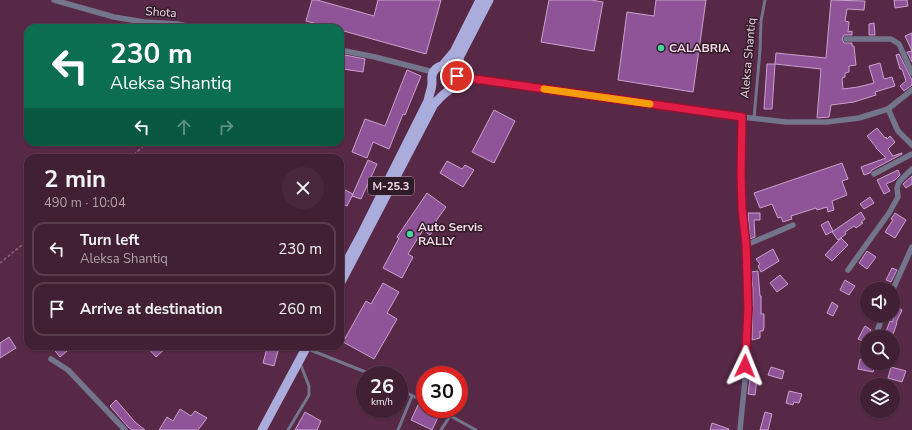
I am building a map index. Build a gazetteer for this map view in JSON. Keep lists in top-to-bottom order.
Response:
{
  "streets": {
    "main road": ["M-25.3"],
    "street": ["Shota"],
    "lane": ["Aleksa Shantiq"]
  },
  "places": ["CALABRIA", "Auto Servis RALLY"],
  "page": {
    "turn": ["230 m", "Aleksa Shantiq"],
    "heading": ["2 min", "490 m · 10:04"],
    "list": [
      {
        "name": "Turn left",
        "note": "Aleksa Shantiq",
        "value": "230 m"
      },
      {
        "name": "Arrive at destination",
        "value": "260 m"
      }
    ],
    "speed": "26 km/h",
    "limit": "30"
  }
}
